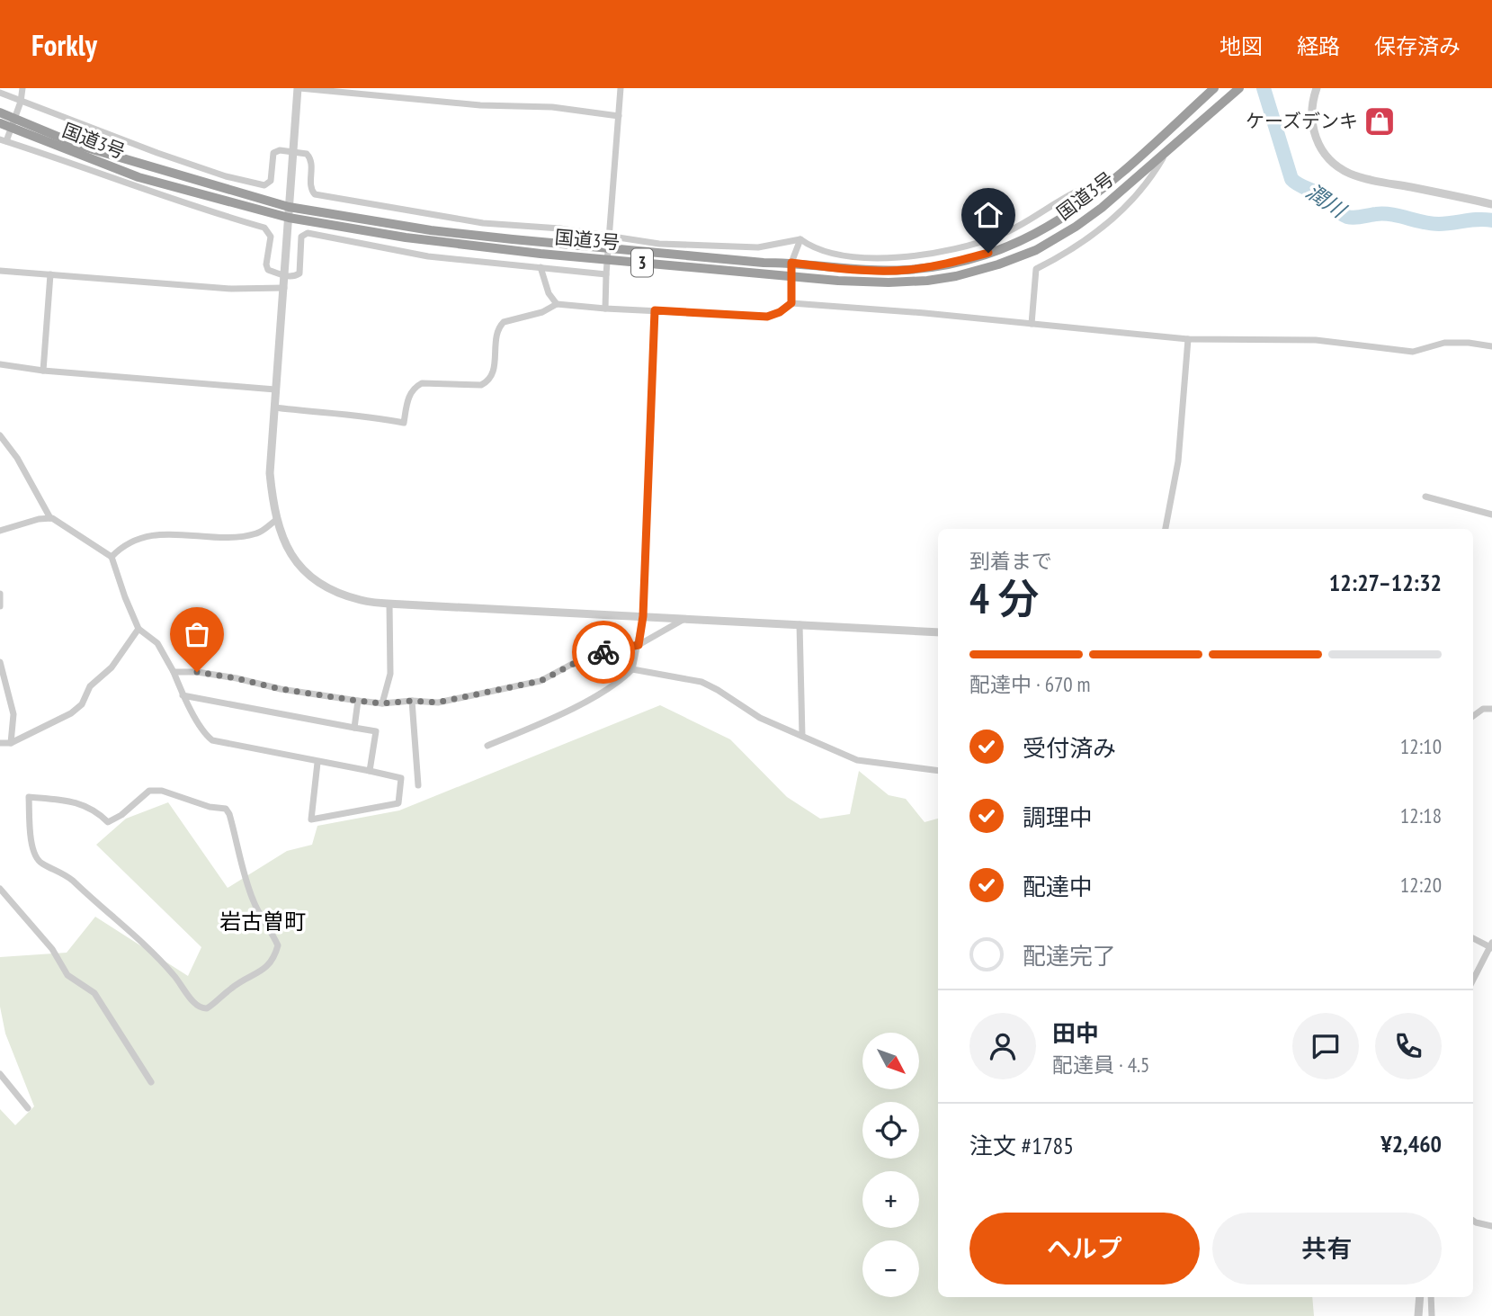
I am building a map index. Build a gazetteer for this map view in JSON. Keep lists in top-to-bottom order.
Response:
{
  "streets": {
    "highway": ["国道3号", "3"]
  },
  "districts": ["岩古曽町"],
  "water": ["潤川"],
  "places": {
    "shop": ["ケーズデンキ"]
  },
  "north": "bottom right",
  "page": {
    "header": "Forkly",
    "nav": ["地図", "経路", "保存済み"],
    "heading": ["4 分", "到着まで", "12:27–12:32"],
    "panel": [
      "田中",
      "配達員 · 4.5",
      "注文 #1785",
      "¥2,460"
    ],
    "bar": "配達中 · 670 m",
    "list": [
      ["受付済み", "12:10"],
      ["調理中", "12:18"],
      ["配達中", "12:20"],
      "配達完了"
    ],
    "map_buttons": ["+", "−"],
    "buttons": ["ヘルプ", "共有"]
  }
}
